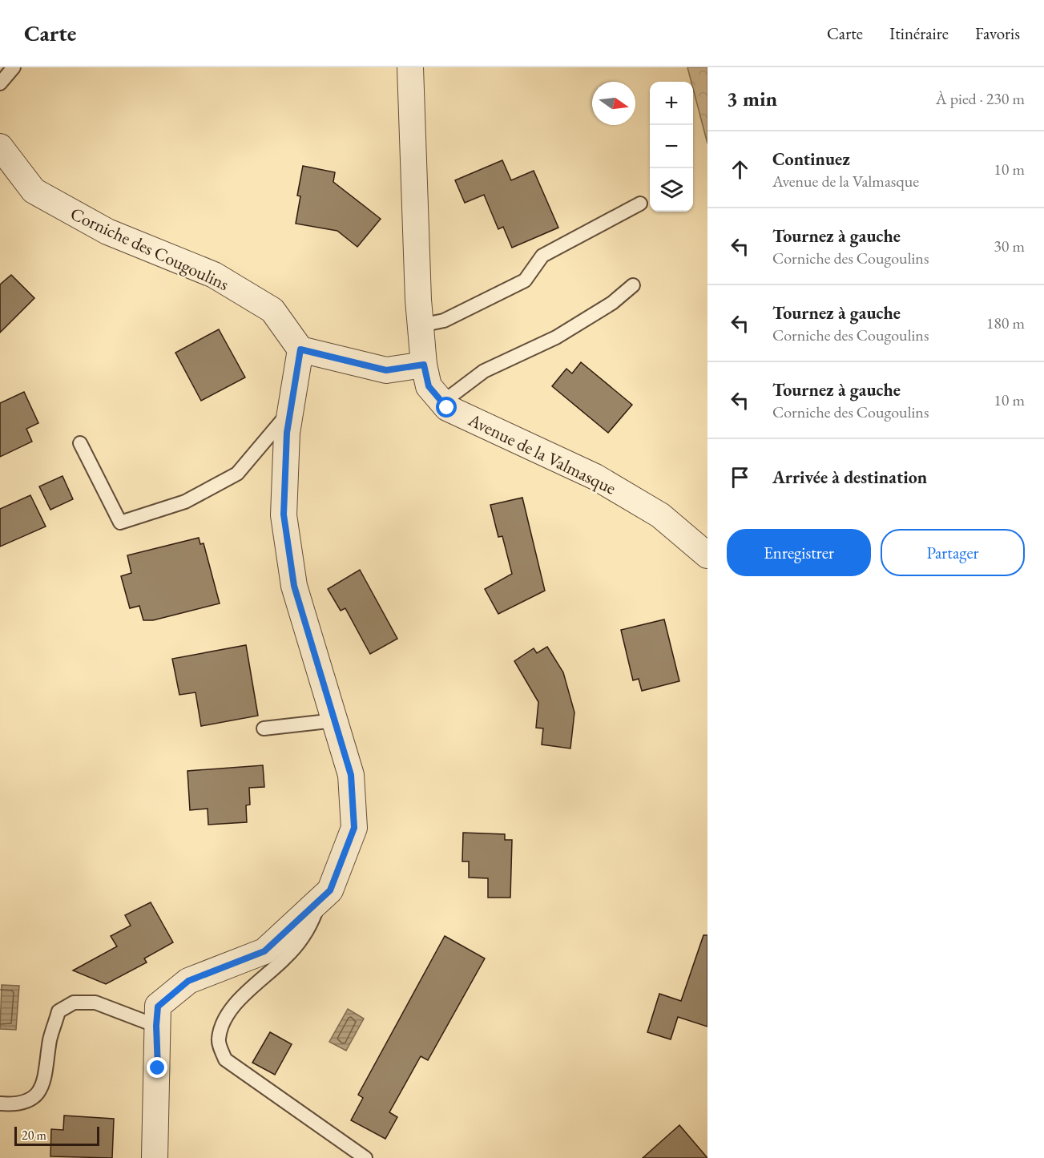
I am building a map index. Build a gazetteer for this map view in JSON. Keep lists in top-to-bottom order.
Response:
{
  "streets": {
    "street": ["Corniche des Cougoulins", "Avenue de la Valmasque"]
  },
  "scale_bar": "20 m",
  "north": "right",
  "page": {
    "header": "Carte",
    "nav": ["Carte", "Itinéraire", "Favoris"],
    "heading": ["3 min", "À pied · 230 m"],
    "map_buttons": ["+", "−"],
    "list": [
      ["Continuez", "Avenue de la Valmasque", "10 m"],
      ["Tournez à gauche", "Corniche des Cougoulins", "30 m"],
      ["Tournez à gauche", "Corniche des Cougoulins", "180 m"],
      ["Tournez à gauche", "Corniche des Cougoulins", "10 m"],
      "Arrivée à destination"
    ],
    "buttons": ["Enregistrer", "Partager"],
    "scale": "20 m"
  }
}
